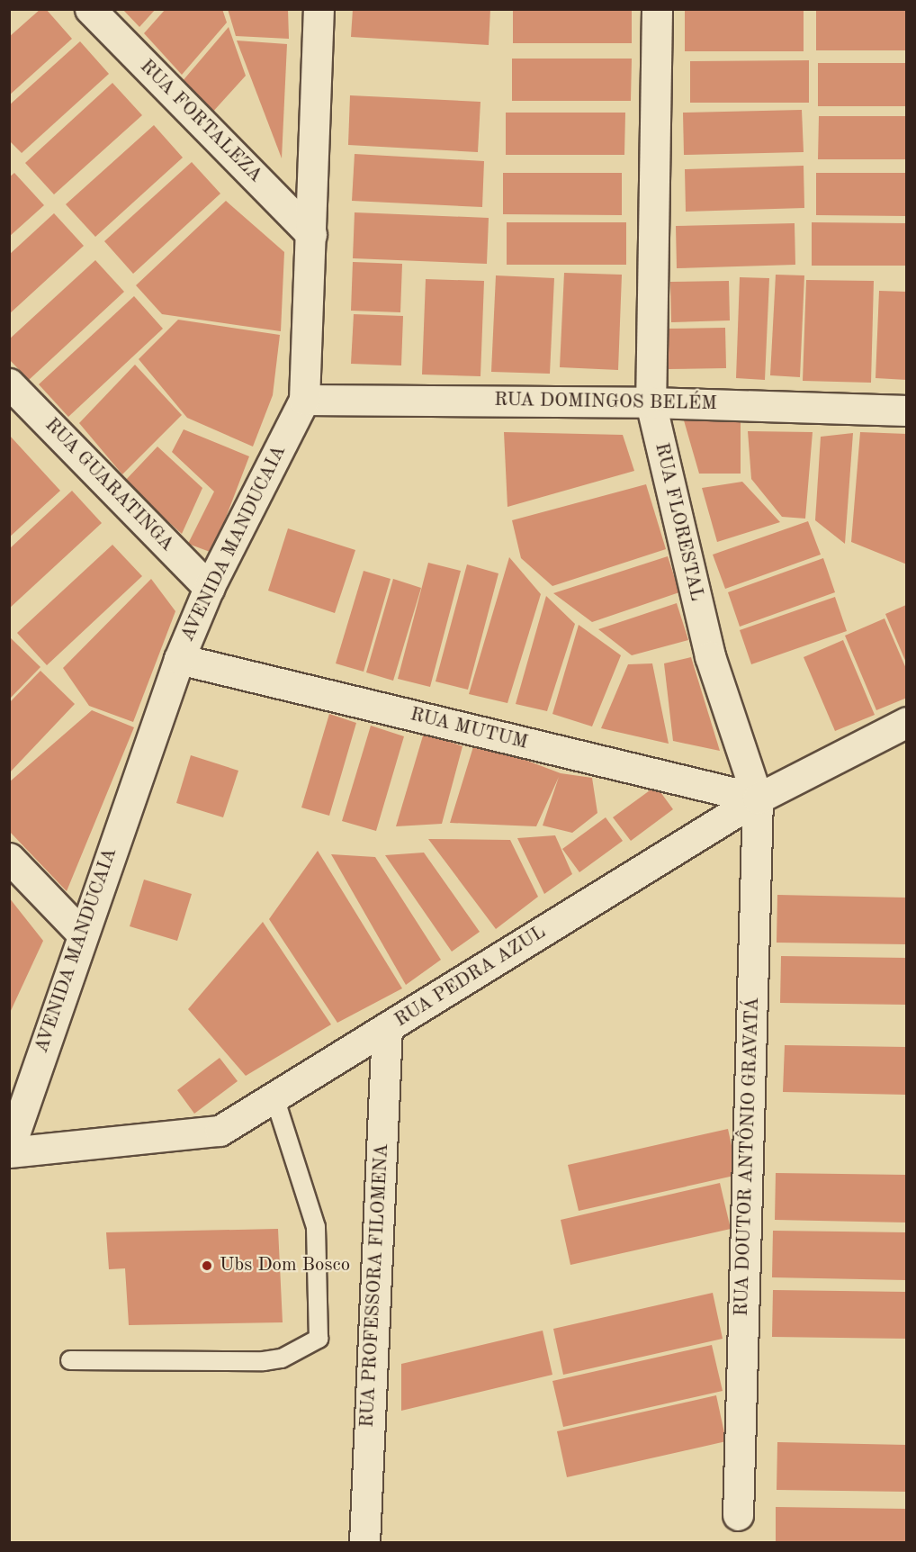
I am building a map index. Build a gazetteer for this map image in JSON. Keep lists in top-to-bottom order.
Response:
{
  "streets": {
    "street": [
      "RUA FORTALEZA",
      "RUA DOMINGOS BELÉM",
      "RUA GUARATINGA",
      "RUA FLORESTAL",
      "AVENIDA MANDUCAIA",
      "RUA MUTUM",
      "RUA PEDRA AZUL",
      "RUA DOUTOR ANTÔNIO GRAVATÁ",
      "RUA PROFESSORA FILOMENA"
    ]
  },
  "crossings": [
    ["RUA FORTALEZA", "AVENIDA MANDUCAIA"],
    ["RUA DOMINGOS BELÉM", "RUA FLORESTAL"],
    ["RUA DOMINGOS BELÉM", "AVENIDA MANDUCAIA"],
    ["RUA GUARATINGA", "AVENIDA MANDUCAIA"],
    ["RUA FLORESTAL", "RUA MUTUM"],
    ["RUA FLORESTAL", "RUA PEDRA AZUL"],
    ["RUA FLORESTAL", "RUA DOUTOR ANTÔNIO GRAVATÁ"],
    ["AVENIDA MANDUCAIA", "RUA MUTUM"],
    ["AVENIDA MANDUCAIA", "RUA PEDRA AZUL"],
    ["RUA MUTUM", "RUA PEDRA AZUL"],
    ["RUA MUTUM", "RUA DOUTOR ANTÔNIO GRAVATÁ"],
    ["RUA PEDRA AZUL", "RUA DOUTOR ANTÔNIO GRAVATÁ"],
    ["RUA PEDRA AZUL", "RUA PROFESSORA FILOMENA"]
  ],
  "places": ["Ubs Dom Bosco"]
}
